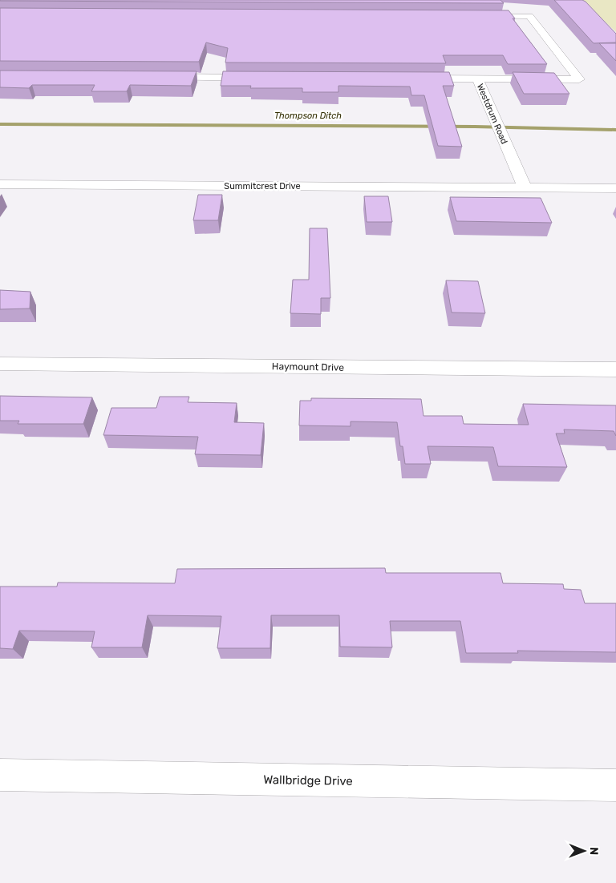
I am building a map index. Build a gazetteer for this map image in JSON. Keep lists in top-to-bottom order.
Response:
{
  "streets": {
    "street": [
      "Westdrum Road",
      "Summitcrest Drive",
      "Haymount Drive",
      "Wallbridge Drive"
    ]
  },
  "crossings": [
    ["Westdrum Road", "Summitcrest Drive"]
  ],
  "water": ["Thompson Ditch"],
  "north": "right"
}
